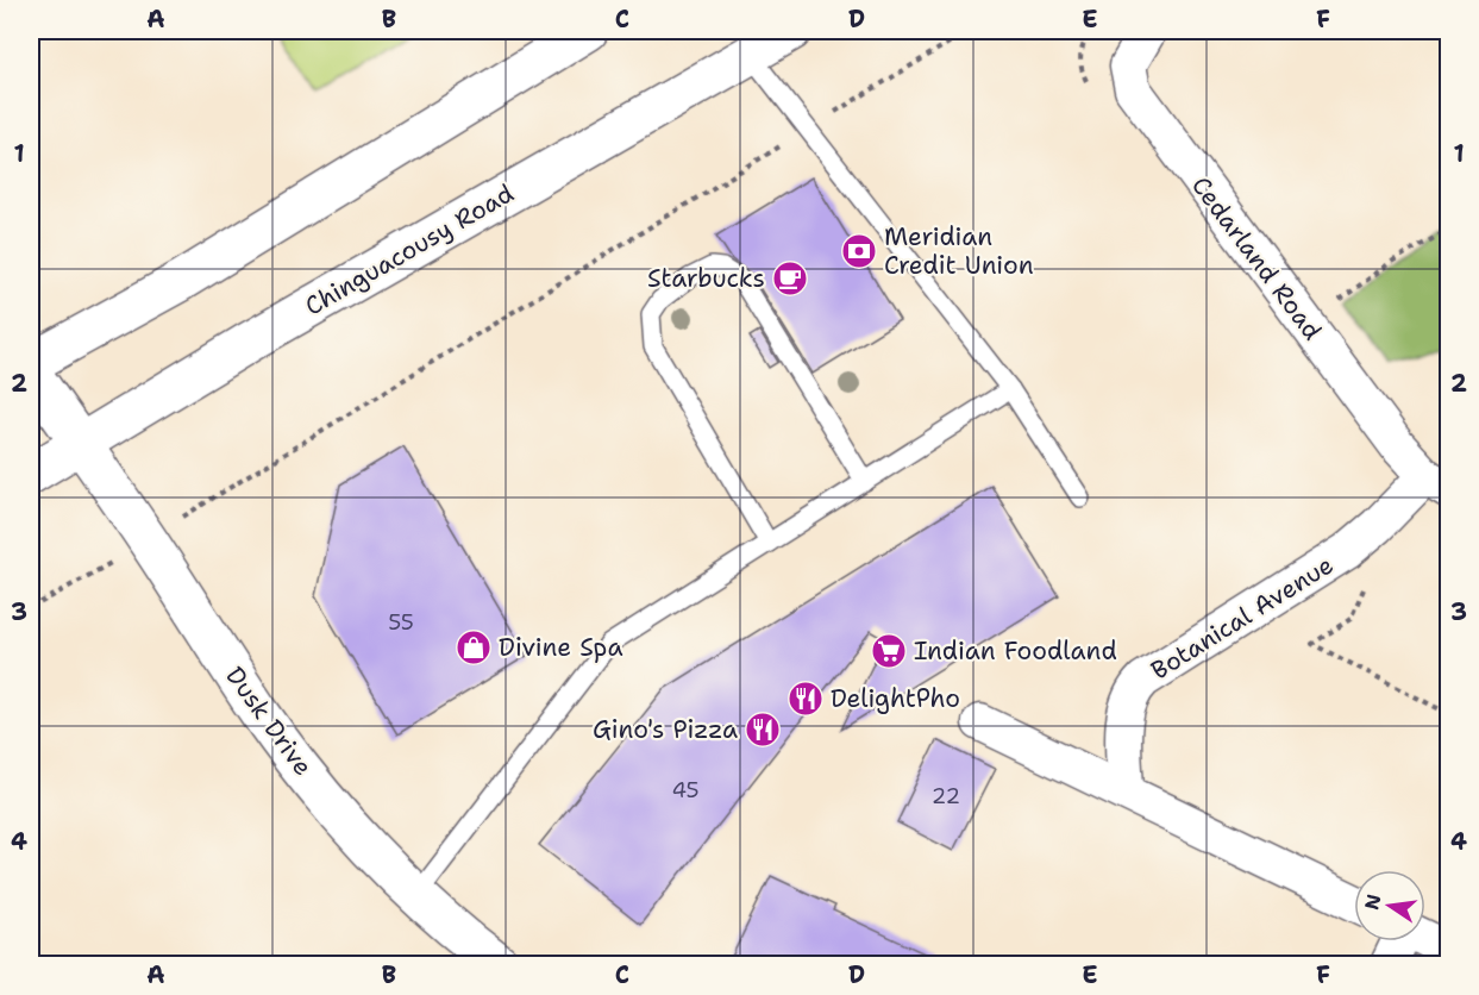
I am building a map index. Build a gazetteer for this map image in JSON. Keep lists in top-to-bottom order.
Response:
{
  "streets": {
    "main road": ["Chinguacousy Road", "Dusk Drive"],
    "street": ["Cedarland Road", "Botanical Avenue"]
  },
  "crossings": [
    ["Chinguacousy Road", "Dusk Drive"],
    ["Cedarland Road", "Botanical Avenue"]
  ],
  "places": {
    "bank": ["Meridian Credit Union"],
    "cafe": ["Starbucks"],
    "shop": ["Divine Spa"],
    "supermarket": ["Indian Foodland"],
    "restaurant": ["DelightPho", "Gino's Pizza"]
  },
  "house_numbers": ["55", "45", "22"],
  "north": "left",
  "grid": {
    "columns": [
      "A",
      "B",
      "C",
      "D",
      "E",
      "F"
    ],
    "rows": [
      "1",
      "2",
      "3",
      "4"
    ]
  }
}
